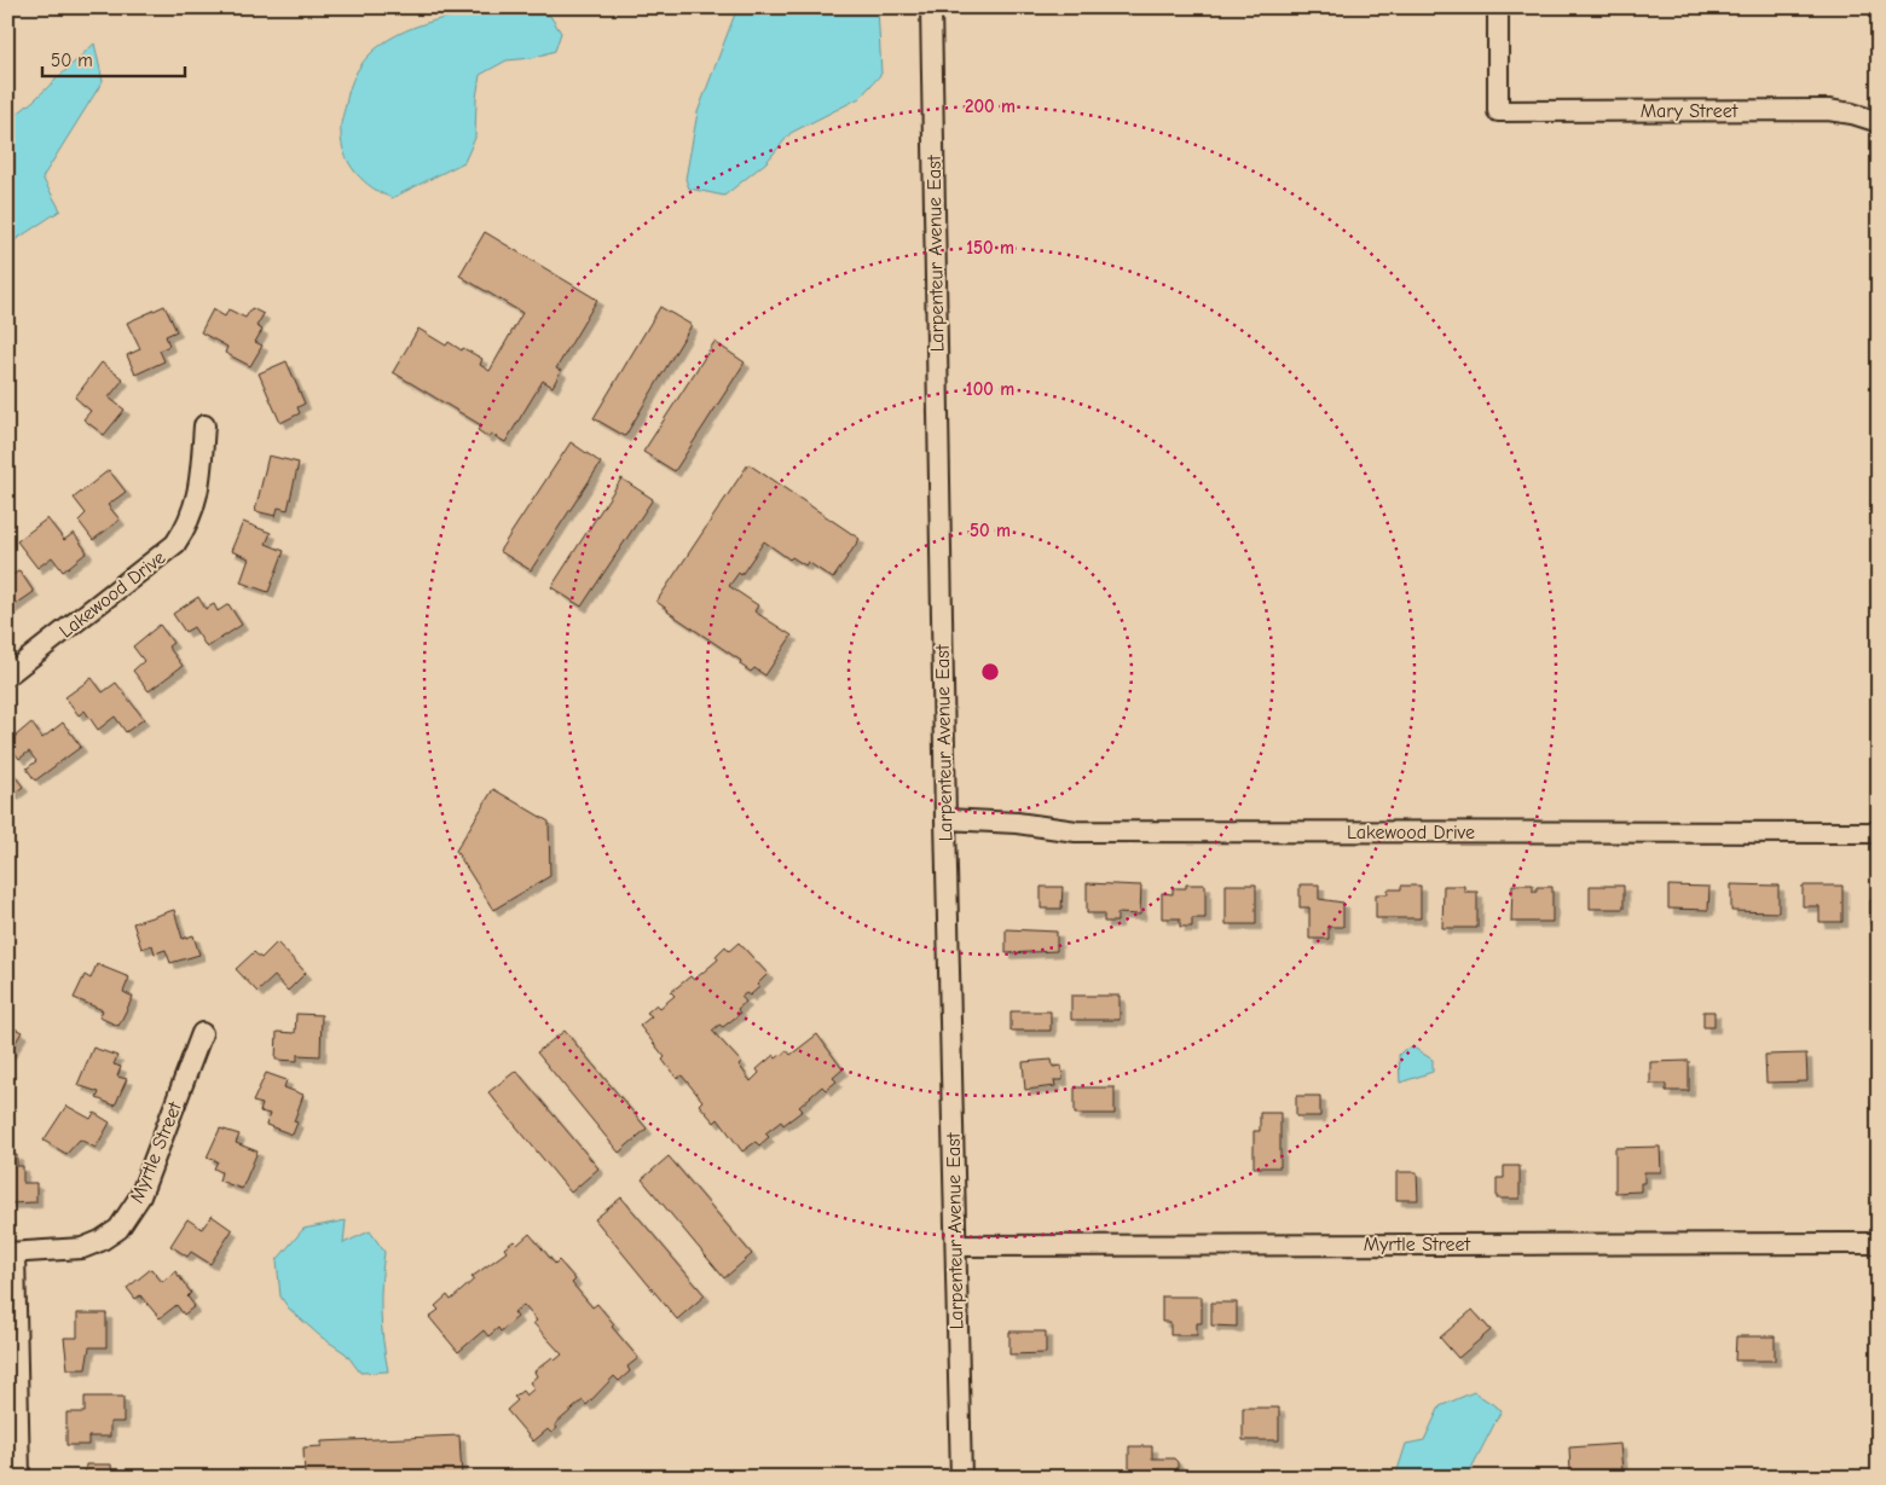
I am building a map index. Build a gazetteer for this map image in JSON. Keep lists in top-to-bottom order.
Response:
{
  "streets": {
    "street": [
      "Mary Street",
      "Larpenteur Avenue East",
      "Lakewood Drive",
      "Myrtle Street"
    ]
  },
  "crossings": [
    ["Larpenteur Avenue East", "Lakewood Drive"],
    ["Larpenteur Avenue East", "Myrtle Street"]
  ],
  "scale_bar": "50 m",
  "rings": [
    "200 m",
    "150 m",
    "100 m",
    "50 m"
  ]
}
